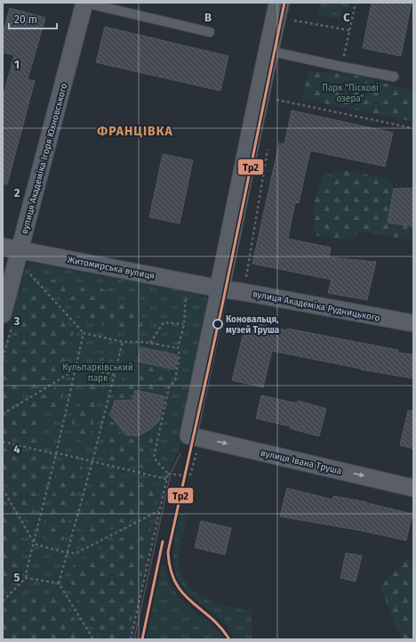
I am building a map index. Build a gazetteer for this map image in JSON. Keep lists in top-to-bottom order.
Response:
{
  "streets": {
    "street": [
      "вулиця Академіка Ігоря Юхновського",
      "Житомирська вулиця",
      "вулиця Академіка Рудницького",
      "вулиця Івана Труша"
    ]
  },
  "crossings": [
    ["вулиця Академіка Ігоря Юхновського", "Житомирська вулиця"],
    ["Житомирська вулиця", "вулиця Академіка Рудницького"],
    ["Житомирська вулиця", "вулиця Івана Труша"],
    ["вулиця Академіка Рудницького", "вулиця Івана Труша"]
  ],
  "districts": ["ФРАНЦІВКА"],
  "parks": ["Парк \"Піскові озера\"", "Кульпарківський парк"],
  "places": ["Коновальця, музей Труша"],
  "lines": ["transit line Тр2"],
  "scale_bar": "20 m",
  "grid": {
    "columns": ["B", "C"],
    "rows": [
      "1",
      "2",
      "3",
      "4",
      "5"
    ]
  }
}
